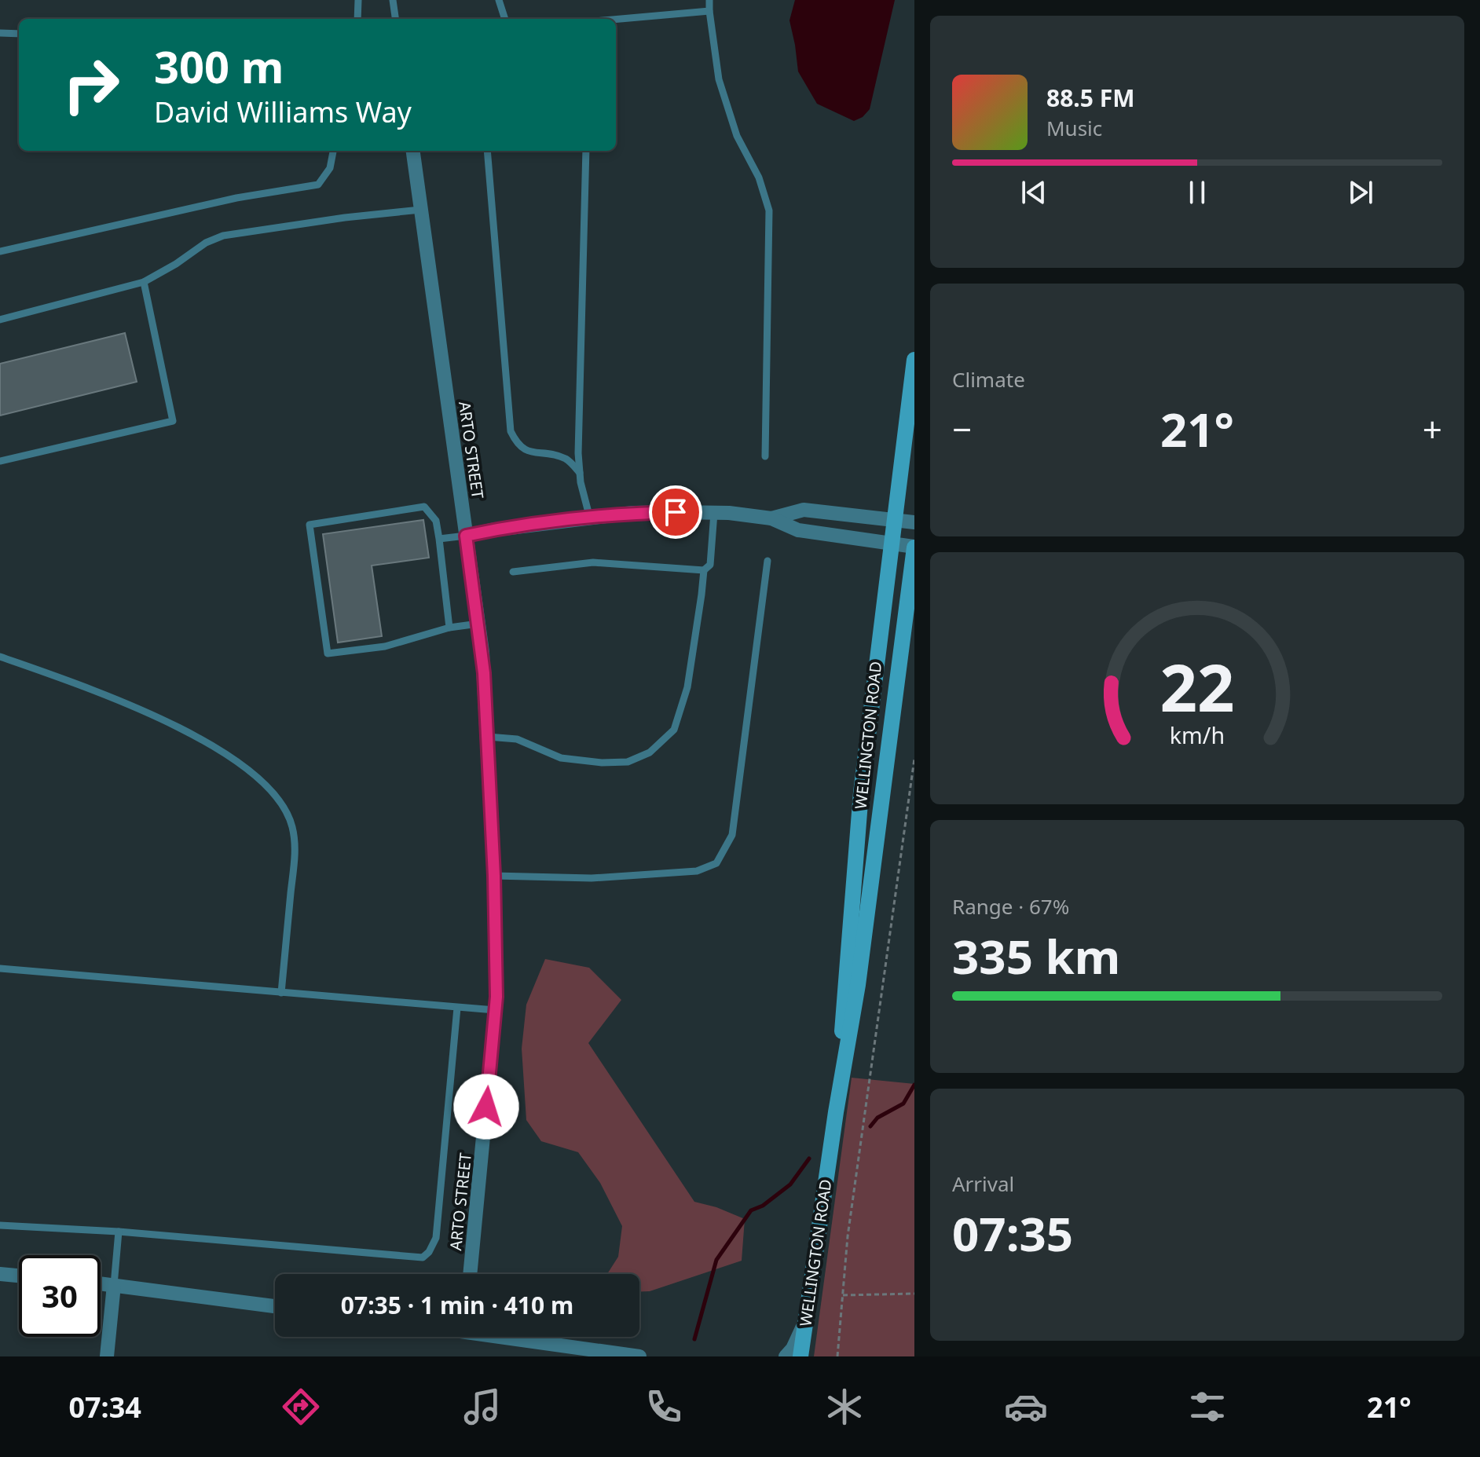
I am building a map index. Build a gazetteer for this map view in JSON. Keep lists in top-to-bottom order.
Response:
{
  "streets": {
    "main road": ["WELLINGTON ROAD"],
    "street": ["ARTO STREET"]
  },
  "page": {
    "turn": ["300 m", "David Williams Way"],
    "song": ["88.5 FM", "Music"],
    "tile": [
      "Climate",
      ["Range · 67%", "335 km"],
      ["Arrival", "07:35"]
    ],
    "heat": ["−", "21°", "+"],
    "limit": "30",
    "trip": "07:35 · 1 min · 410 m",
    "tabs": ["07:34", "21°"],
    "gauge": ["22", "km/h"]
  }
}
